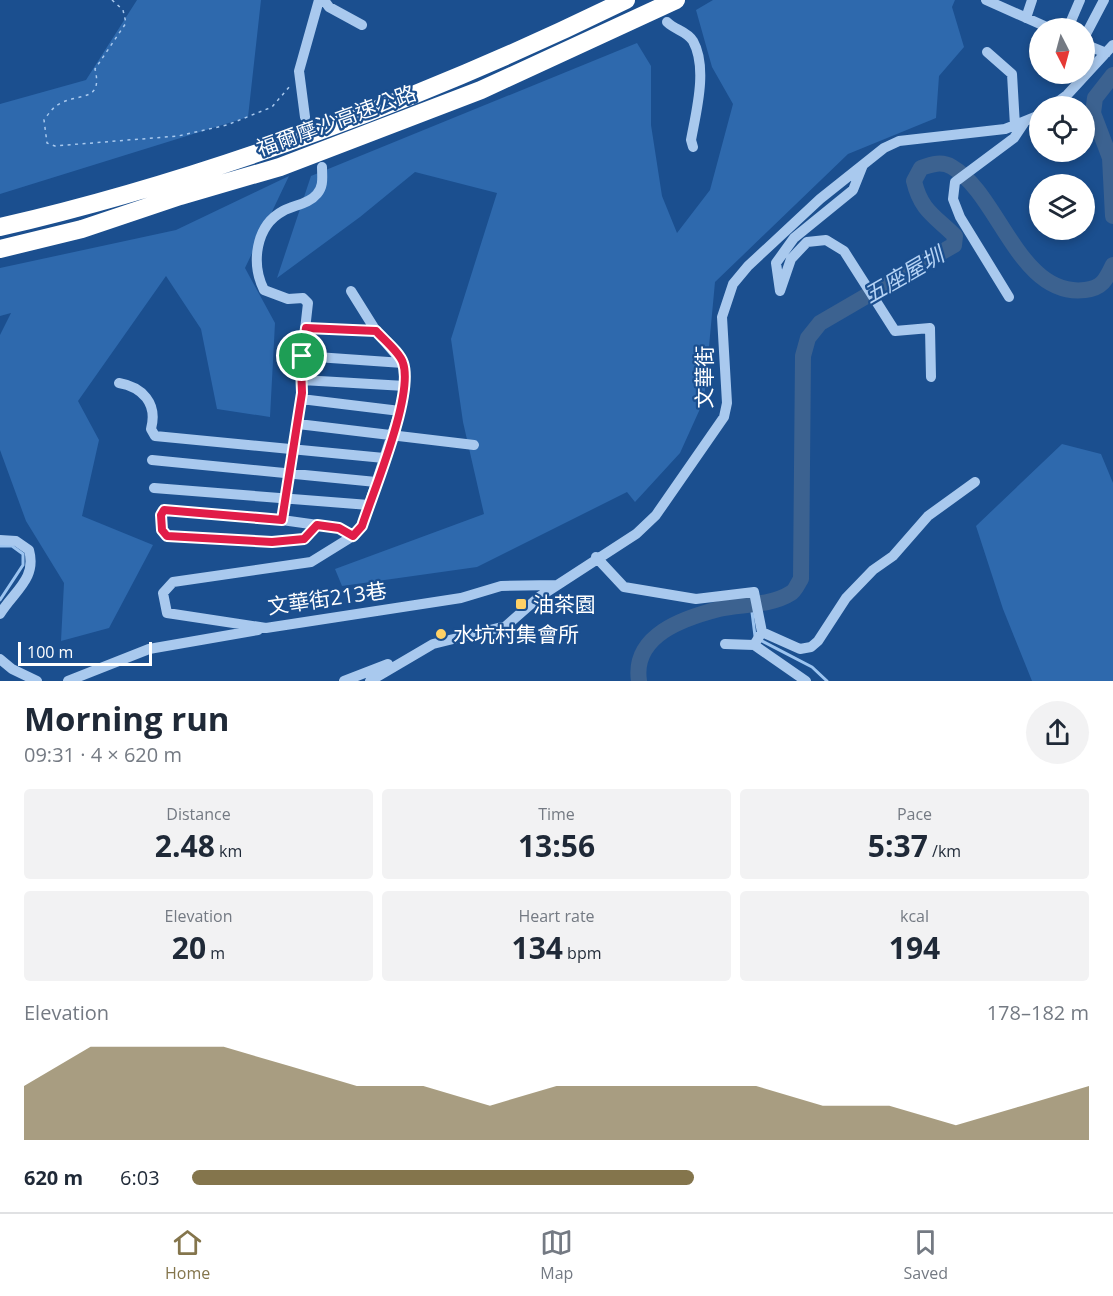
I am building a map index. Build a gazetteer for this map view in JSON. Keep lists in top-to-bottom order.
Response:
{
  "streets": {
    "highway": ["福爾摩沙高速公路"],
    "street": ["文華街", "文華街213巷"]
  },
  "crossings": [
    ["文華街", "文華街213巷"]
  ],
  "water": ["五座屋圳"],
  "places": {
    "transit": ["油茶園"],
    "other": ["水坑村集會所"]
  },
  "scale_bar": "100 m",
  "north": "bottom",
  "page": {
    "scale": "100 m",
    "heading": ["Morning run", "09:31 · 4 × 620 m"],
    "stats": [
      ["Distance", "2.48 km"],
      ["Time", "13:56"],
      ["Pace", "5:37 /km"],
      ["Elevation", "20 m"],
      ["Heart rate", "134 bpm"],
      ["kcal", "194"]
    ],
    "chart": ["Elevation", "178–182 m"],
    "list": [
      {
        "name": "620 m",
        "note": "6:03"
      }
    ],
    "tabs": ["Home", "Map", "Saved"]
  }
}
